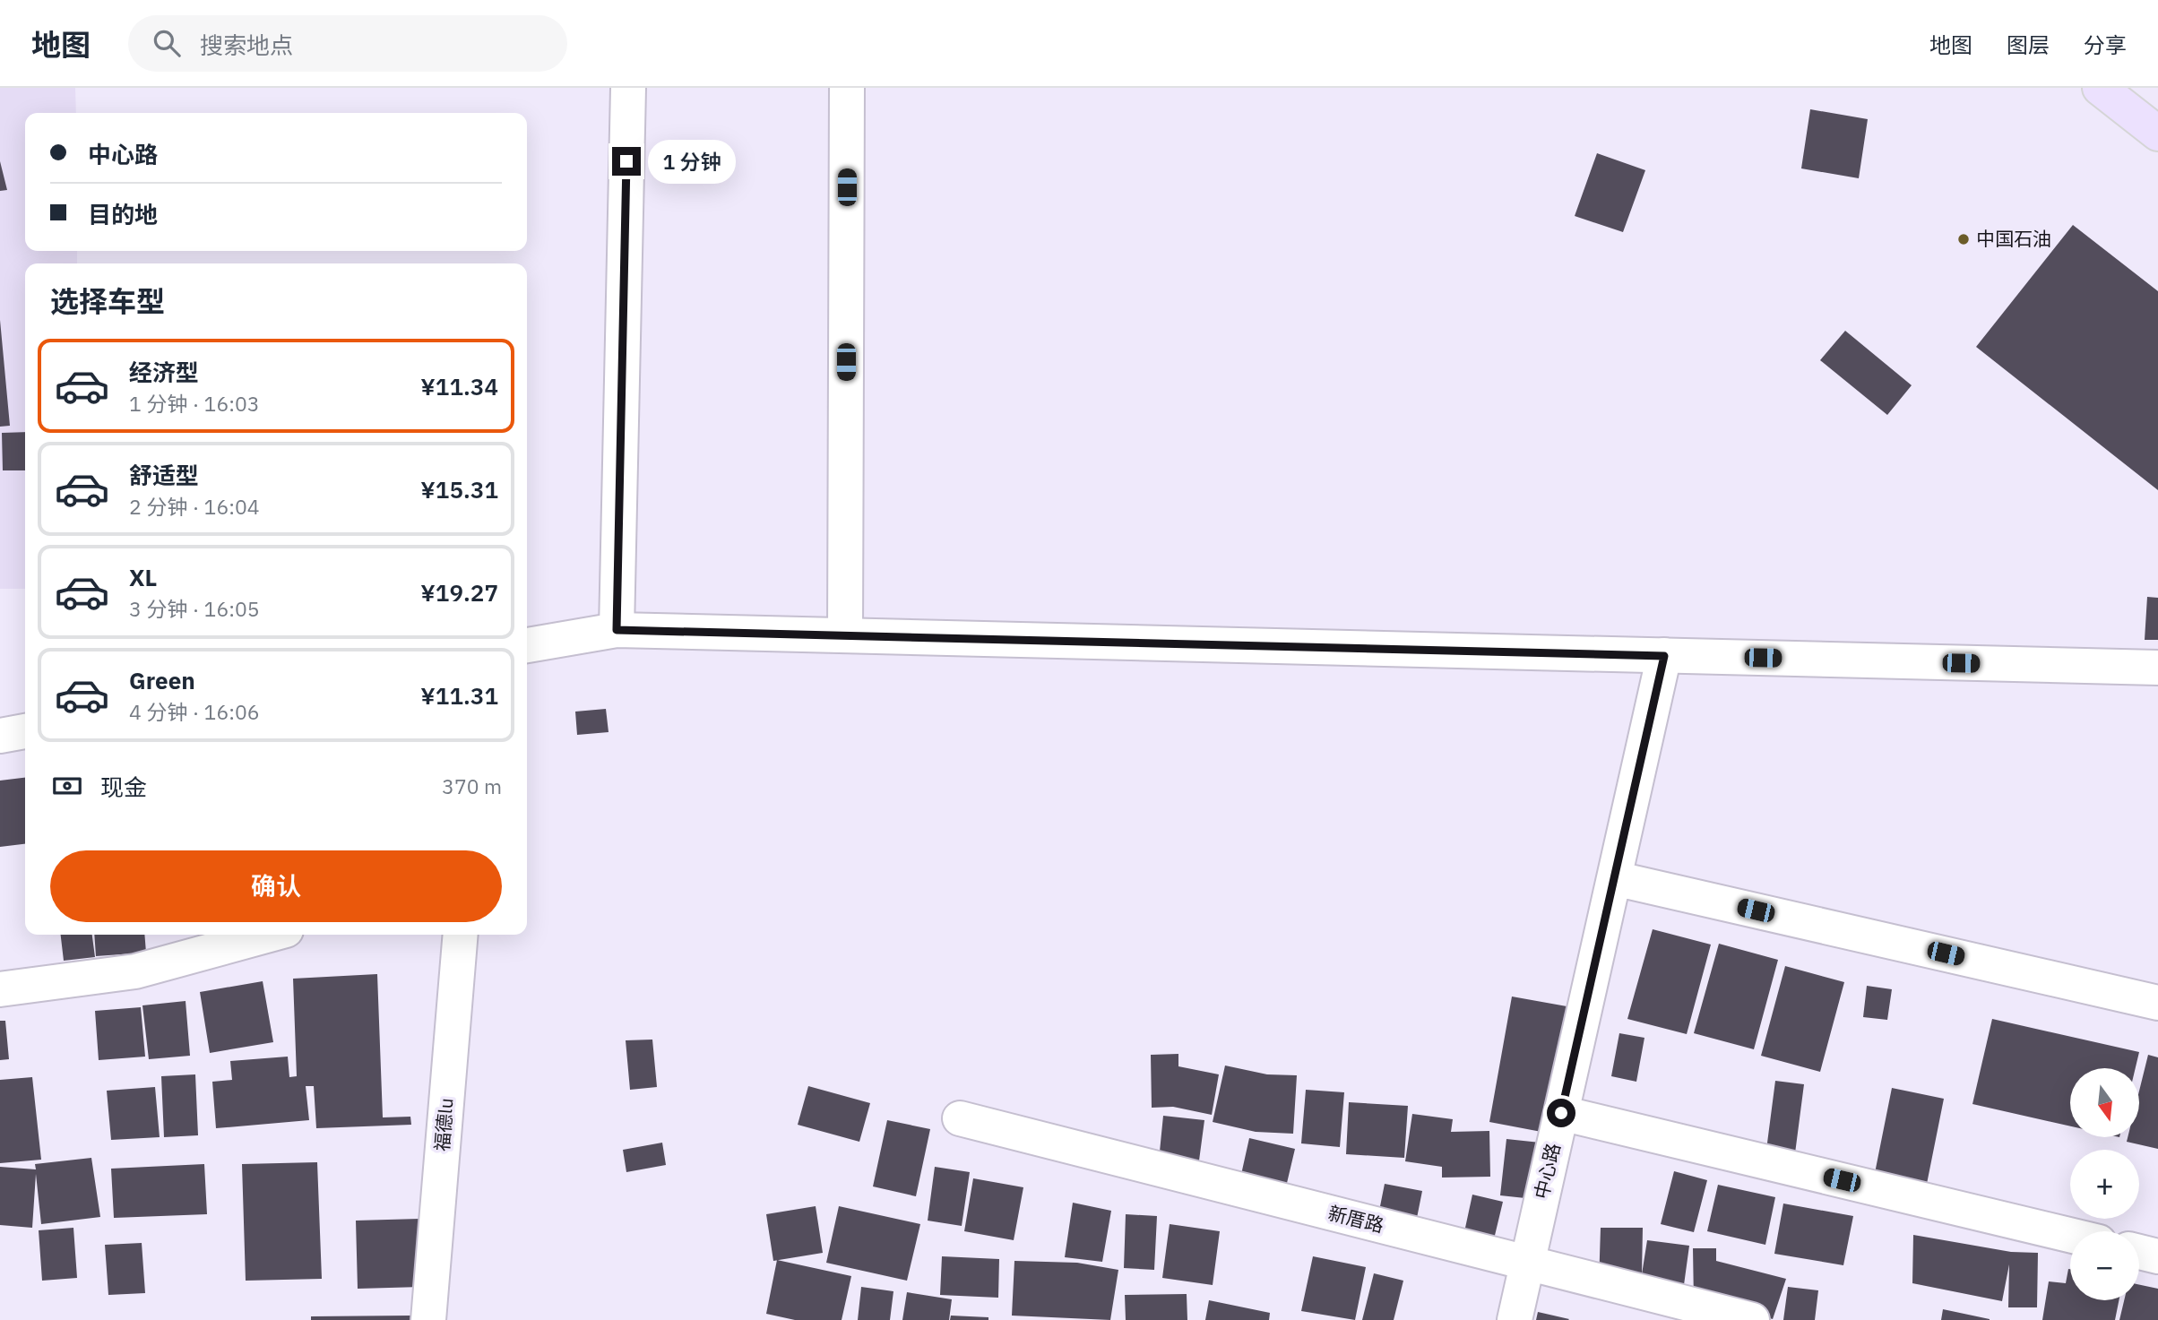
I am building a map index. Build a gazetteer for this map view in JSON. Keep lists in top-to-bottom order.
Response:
{
  "streets": {
    "street": ["福德lu", "中心路", "新厝路"]
  },
  "crossings": [
    ["中心路", "新厝路"]
  ],
  "places": ["中国石油"],
  "north": "bottom",
  "page": {
    "header": "地图",
    "search": "搜索地点",
    "nav": ["地图", "图层", "分享"],
    "banner": ["中心路", "目的地"],
    "bubble": "1 分钟",
    "heading": "选择车型",
    "list": [
      {
        "name": "经济型",
        "note": "1 分钟 · 16:03",
        "value": "¥11.34"
      },
      {
        "name": "舒适型",
        "note": "2 分钟 · 16:04",
        "value": "¥15.31"
      },
      {
        "name": "XL",
        "note": "3 分钟 · 16:05",
        "value": "¥19.27"
      },
      {
        "name": "Green",
        "note": "4 分钟 · 16:06",
        "value": "¥11.31"
      }
    ],
    "pay": ["现金", "370 m"],
    "buttons": "确认",
    "map_buttons": ["+", "−"]
  }
}
